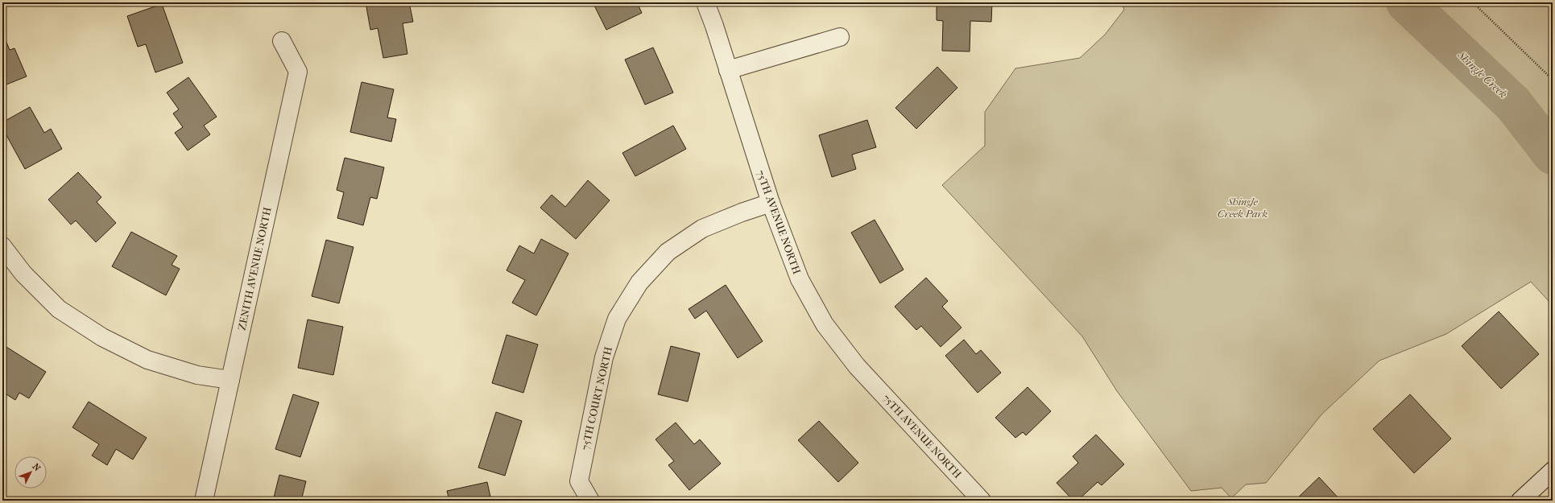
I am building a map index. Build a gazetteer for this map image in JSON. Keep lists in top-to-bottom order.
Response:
{
  "streets": {
    "street": ["75TH AVENUE NORTH", "ZENITH AVENUE NORTH", "75TH COURT NORTH"]
  },
  "crossings": [
    ["75TH AVENUE NORTH", "75TH COURT NORTH"]
  ],
  "water": ["Shingle Creek"],
  "parks": ["Shingle Creek Park"],
  "north": "top right"
}
